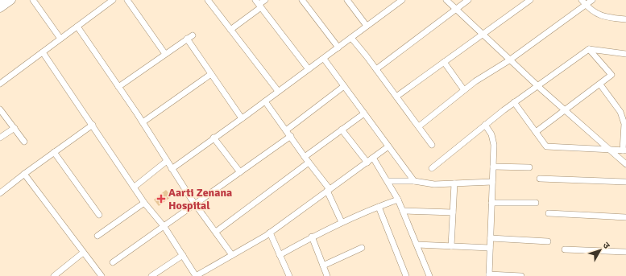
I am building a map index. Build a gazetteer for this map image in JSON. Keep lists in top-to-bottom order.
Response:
{
  "places": {
    "health": ["Aarti Zenana Hospital"]
  },
  "north": "top right"
}
